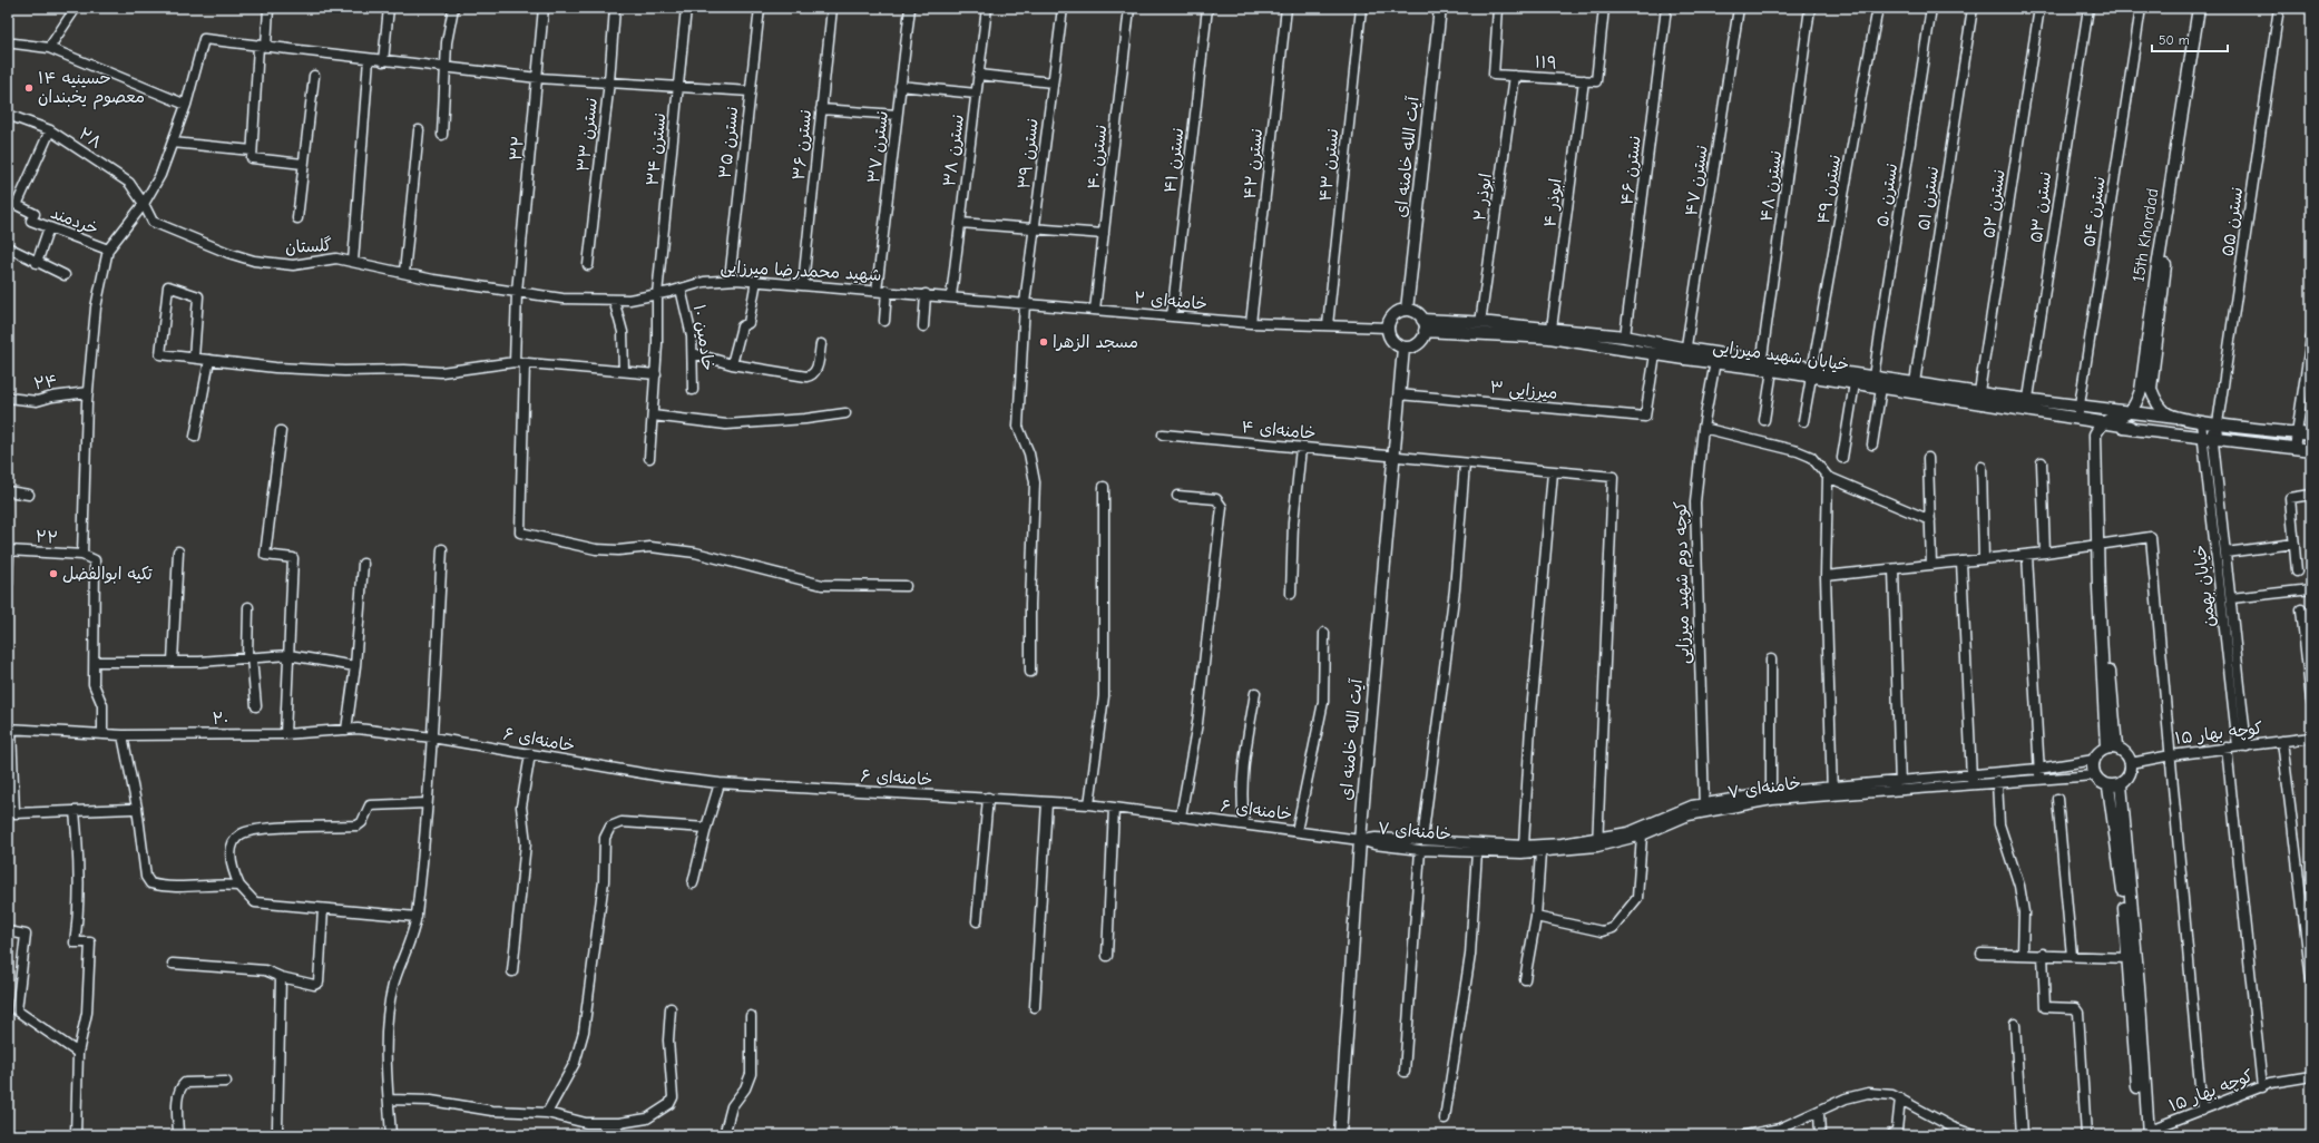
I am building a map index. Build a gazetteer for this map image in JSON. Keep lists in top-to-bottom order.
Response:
{
  "streets": {
    "street": [
      "۱۱۹",
      "نسترن ۳۳",
      "۲۸",
      "نسترن ۳۵",
      "نسترن ۳۶",
      "نسترن ۳۷",
      "۳۲",
      "نسترن ۳۴",
      "نسترن ۳۸",
      "نسترن ۳۹",
      "نسترن ۴۰",
      "آیت الله خامنه ای",
      "نسترن ۴۱",
      "نسترن ۴۲",
      "نسترن ۴۳",
      "نسترن ۴۶",
      "نسترن ۴۷",
      "نسترن ۴۸",
      "نسترن ۴۹",
      "نسترن ۵۰",
      "ابوذر ۲",
      "نسترن ۵۱",
      "ابوذر ۴",
      "نسترن ۵۲",
      "نسترن ۵۳",
      "نسترن ۵۴",
      "خردمند",
      "نسترن ۵۵",
      "15th Khordad",
      "گلستان",
      "شهید محمدرضا میرزایی",
      "خامنه‌ای ۲",
      "خادمین ۱۰",
      "خیابان شهید میرزایی",
      "۲۴",
      "میرزایی ۳",
      "خامنه‌ای ۴",
      "۲۲",
      "کوچه دوم شهید میرزایی",
      "خیابان بهمن",
      "۲۰",
      "کوچه بهار ۱۵",
      "خامنه‌ای ۶",
      "خامنه‌ای ۷"
    ]
  },
  "crossings": [
    ["۱۱۹", "ابوذر ۲"],
    ["۱۱۹", "ابوذر ۴"],
    ["۲۸", "خردمند"],
    ["۲۸", "گلستان"],
    ["نسترن ۳۵", "شهید محمدرضا میرزایی"],
    ["نسترن ۳۶", "شهید محمدرضا میرزایی"],
    ["نسترن ۳۷", "شهید محمدرضا میرزایی"],
    ["۳۲", "گلستان"],
    ["۳۲", "شهید محمدرضا میرزایی"],
    ["نسترن ۳۴", "شهید محمدرضا میرزایی"],
    ["نسترن ۳۸", "شهید محمدرضا میرزایی"],
    ["نسترن ۳۸", "خامنه‌ای ۲"],
    ["نسترن ۳۹", "خامنه‌ای ۲"],
    ["نسترن ۴۰", "خامنه‌ای ۲"],
    ["آیت الله خامنه ای", "خامنه‌ای ۲"],
    ["آیت الله خامنه ای", "خیابان شهید میرزایی"],
    ["آیت الله خامنه ای", "میرزایی ۳"],
    ["آیت الله خامنه ای", "خامنه‌ای ۴"],
    ["آیت الله خامنه ای", "خامنه‌ای ۶"],
    ["آیت الله خامنه ای", "خامنه‌ای ۷"],
    ["نسترن ۴۱", "خامنه‌ای ۲"],
    ["نسترن ۴۲", "خامنه‌ای ۲"],
    ["نسترن ۴۳", "خامنه‌ای ۲"],
    ["نسترن ۴۶", "خیابان شهید میرزایی"],
    ["نسترن ۴۷", "خیابان شهید میرزایی"],
    ["نسترن ۴۸", "خیابان شهید میرزایی"],
    ["نسترن ۴۹", "خیابان شهید میرزایی"],
    ["نسترن ۵۰", "خیابان شهید میرزایی"],
    ["ابوذر ۲", "خیابان شهید میرزایی"],
    ["نسترن ۵۱", "خیابان شهید میرزایی"],
    ["ابوذر ۴", "خیابان شهید میرزایی"],
    ["نسترن ۵۲", "خیابان شهید میرزایی"],
    ["نسترن ۵۳", "خیابان شهید میرزایی"],
    ["نسترن ۵۴", "خیابان شهید میرزایی"],
    ["نسترن ۵۵", "خیابان شهید میرزایی"],
    ["نسترن ۵۵", "خیابان بهمن"],
    ["15th Khordad", "خیابان شهید میرزایی"],
    ["گلستان", "شهید محمدرضا میرزایی"],
    ["شهید محمدرضا میرزایی", "خامنه‌ای ۲"],
    ["شهید محمدرضا میرزایی", "خادمین ۱۰"],
    ["خامنه‌ای ۲", "خیابان شهید میرزایی"],
    ["خیابان شهید میرزایی", "میرزایی ۳"],
    ["خیابان شهید میرزایی", "کوچه دوم شهید میرزایی"],
    ["خیابان شهید میرزایی", "خیابان بهمن"],
    ["خامنه‌ای ۴", "خامنه‌ای ۷"],
    ["کوچه دوم شهید میرزایی", "خامنه‌ای ۷"],
    ["خیابان بهمن", "کوچه بهار ۱۵"],
    ["۲۰", "خامنه‌ای ۶"],
    ["کوچه بهار ۱۵", "خامنه‌ای ۷"],
    ["خامنه‌ای ۶", "خامنه‌ای ۷"]
  ],
  "places": ["حسینیه ۱۴ معصوم یخبندان", "مسجد الزهرا", "تکیه ابوالفضل"],
  "scale_bar": "50 m"
}
